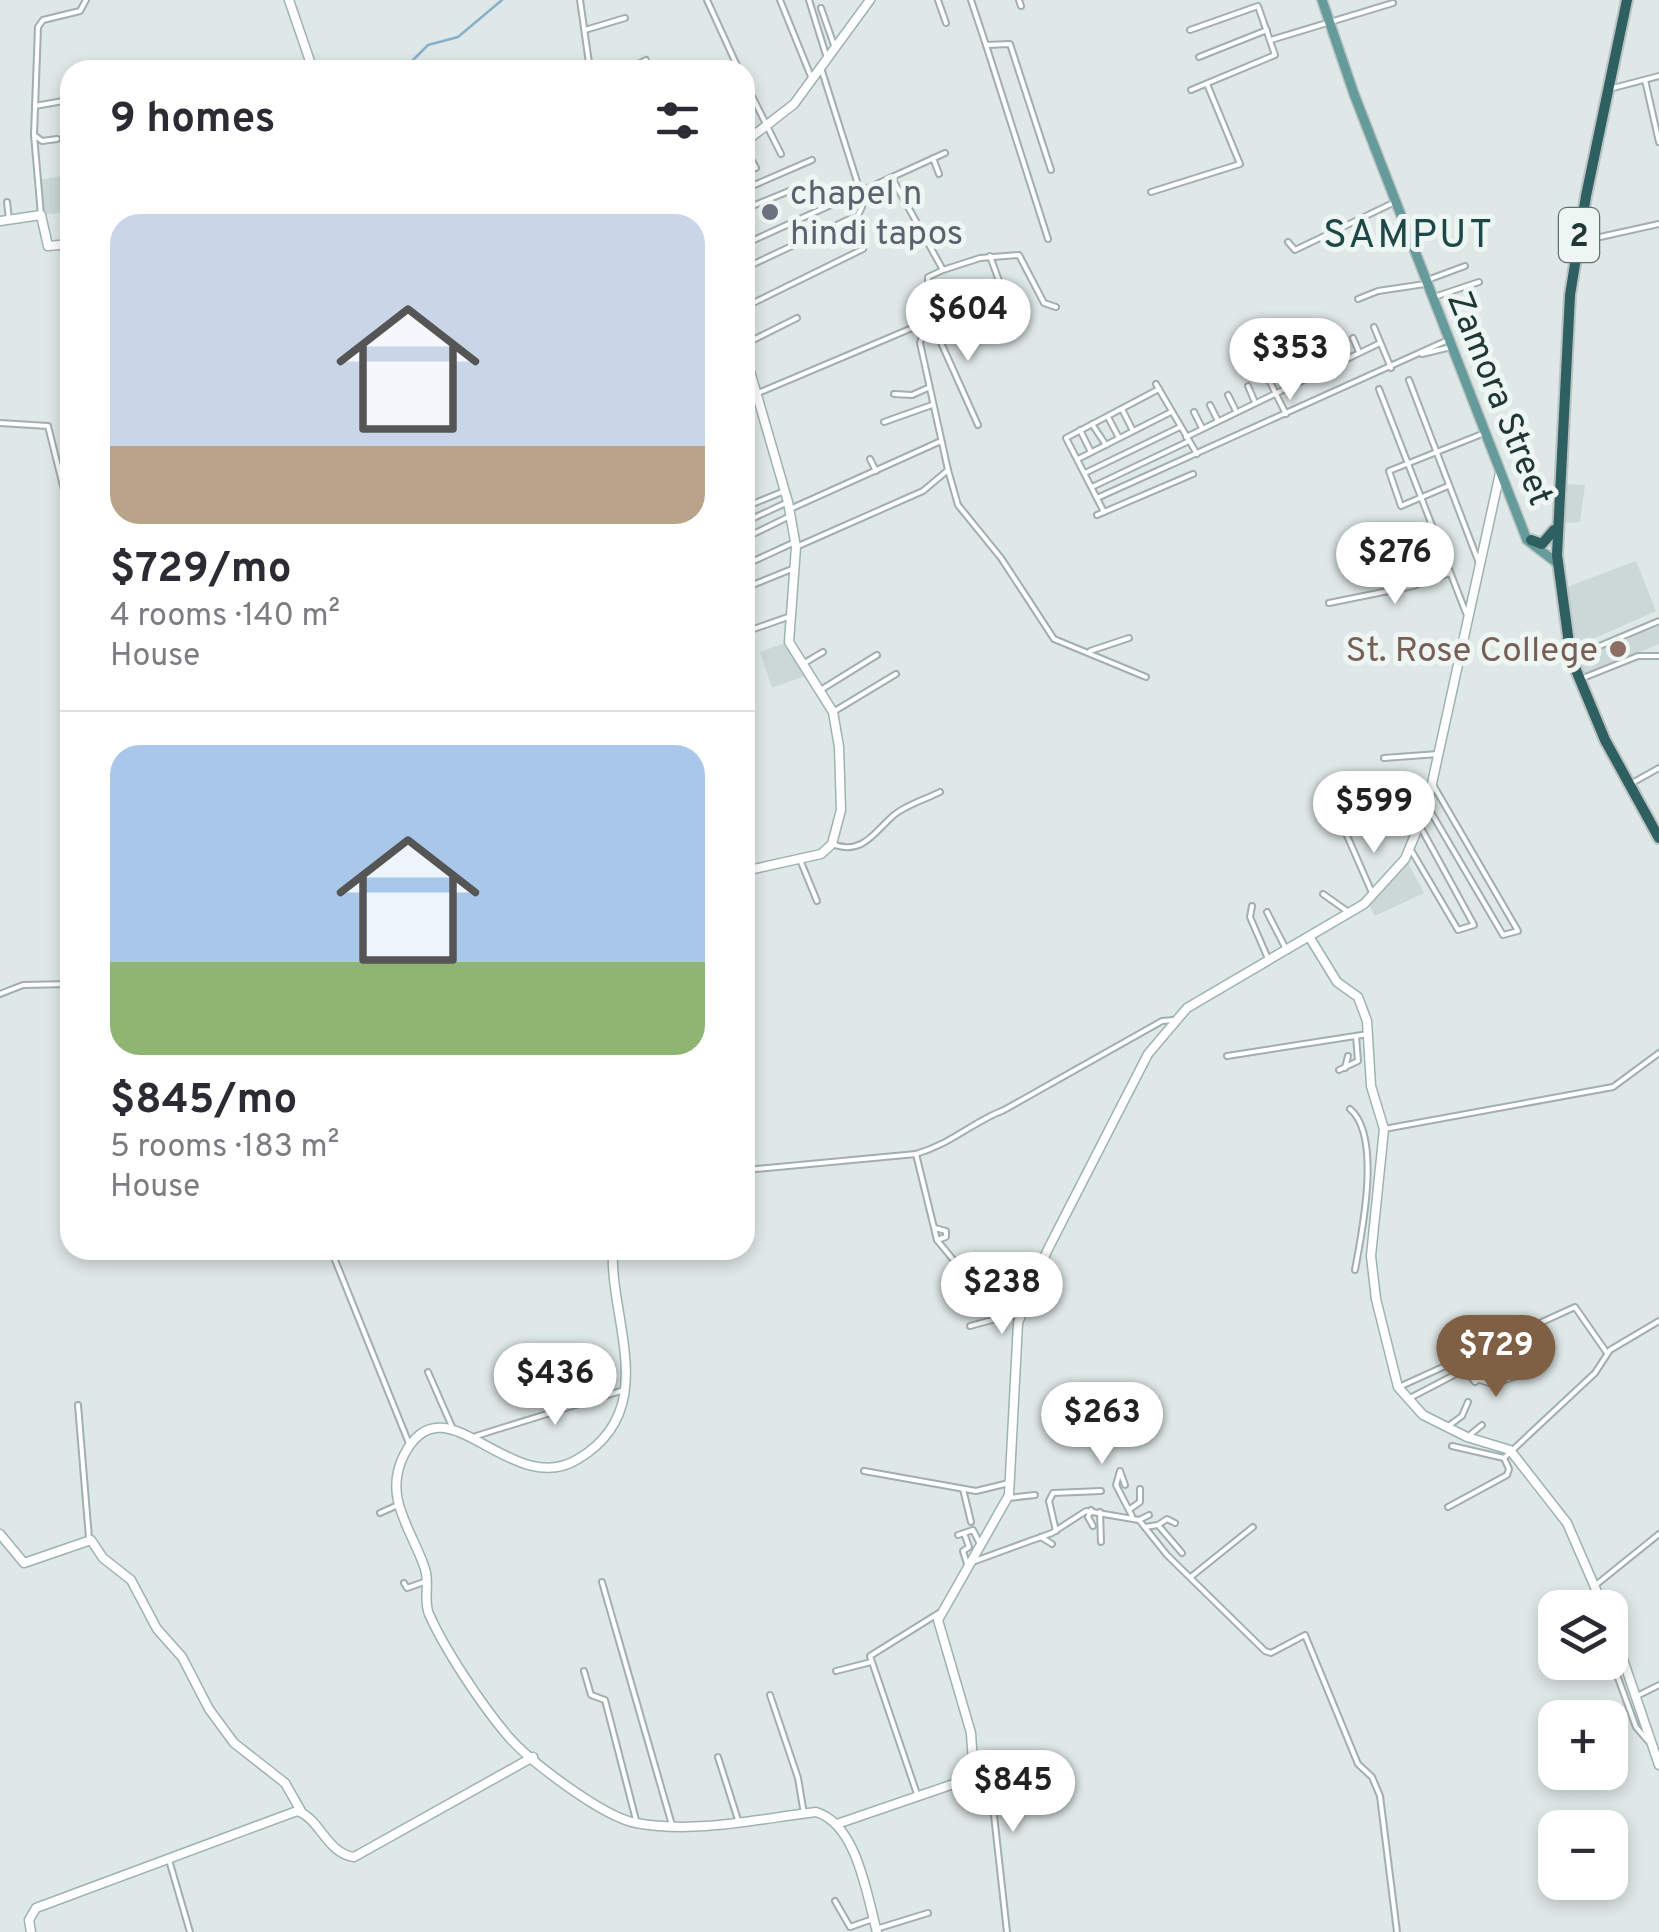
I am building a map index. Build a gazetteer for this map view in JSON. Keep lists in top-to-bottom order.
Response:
{
  "streets": {
    "highway": ["2"],
    "main road": ["Zamora Street"]
  },
  "crossings": [
    ["2", "Zamora Street"]
  ],
  "districts": ["SAMPUT"],
  "places": ["chapel n hindi tapos", "St. Rose College"],
  "page": {
    "heading": "9 homes",
    "list": [
      {
        "name": "$729/mo",
        "note": "4 rooms · 140 m² · House"
      },
      {
        "name": "$845/mo",
        "note": "5 rooms · 183 m² · House"
      }
    ],
    "price": [
      "$604",
      "$353",
      "$276",
      "$599",
      "$238",
      "$729",
      "$436",
      "$263",
      "$845"
    ],
    "map_buttons": ["+", "−"]
  }
}
